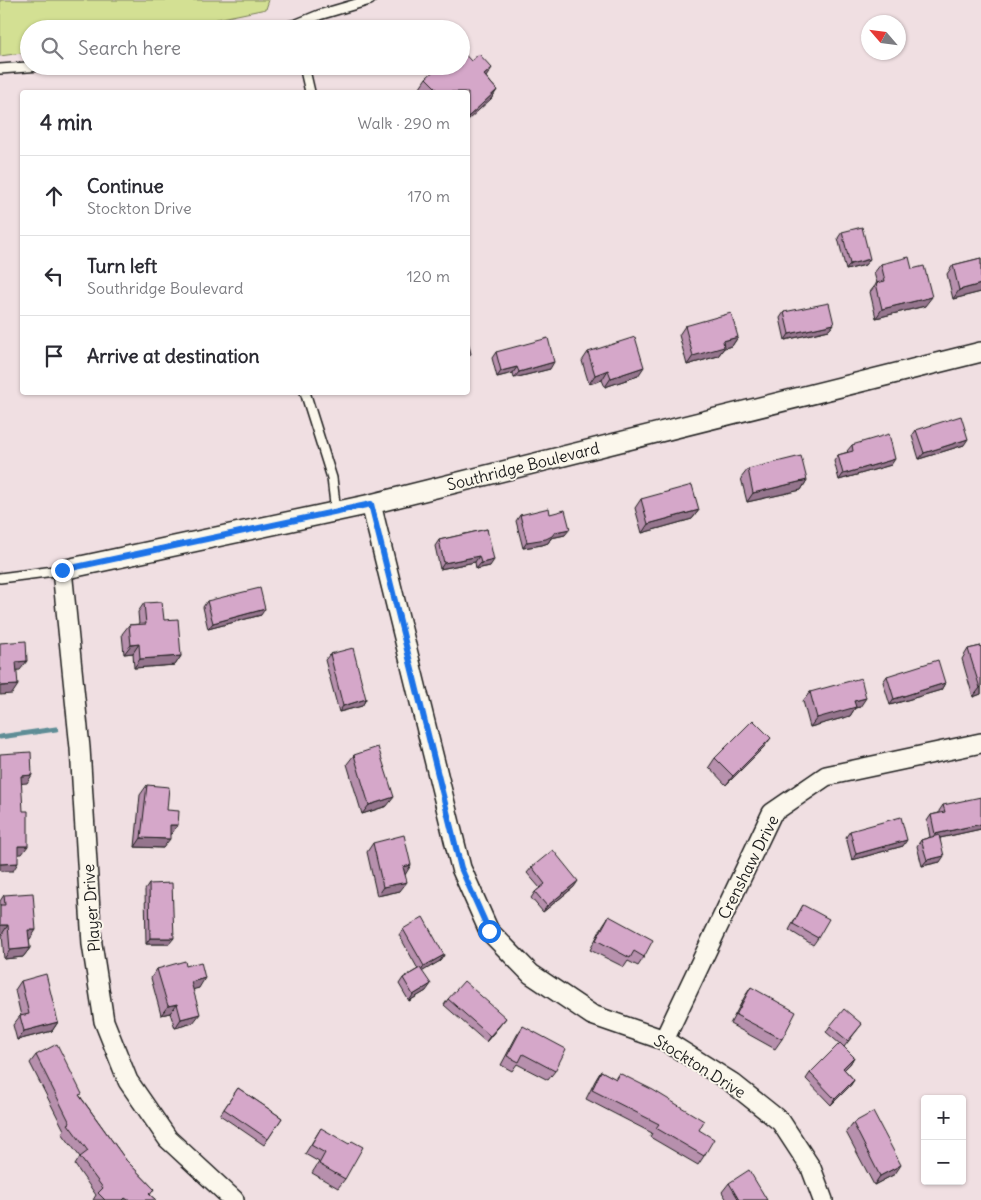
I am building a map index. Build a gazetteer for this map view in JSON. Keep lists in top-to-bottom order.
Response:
{
  "streets": {
    "street": [
      "Southridge Boulevard",
      "Crenshaw Drive",
      "Player Drive",
      "Stockton Drive"
    ]
  },
  "crossings": [
    ["Southridge Boulevard", "Player Drive"],
    ["Southridge Boulevard", "Stockton Drive"],
    ["Crenshaw Drive", "Stockton Drive"]
  ],
  "north": "top left",
  "page": {
    "search": "Search here",
    "heading": ["4 min", "Walk · 290 m"],
    "list": [
      ["Continue", "Stockton Drive", "170 m"],
      ["Turn left", "Southridge Boulevard", "120 m"],
      "Arrive at destination"
    ],
    "map_buttons": ["+", "−"]
  }
}
